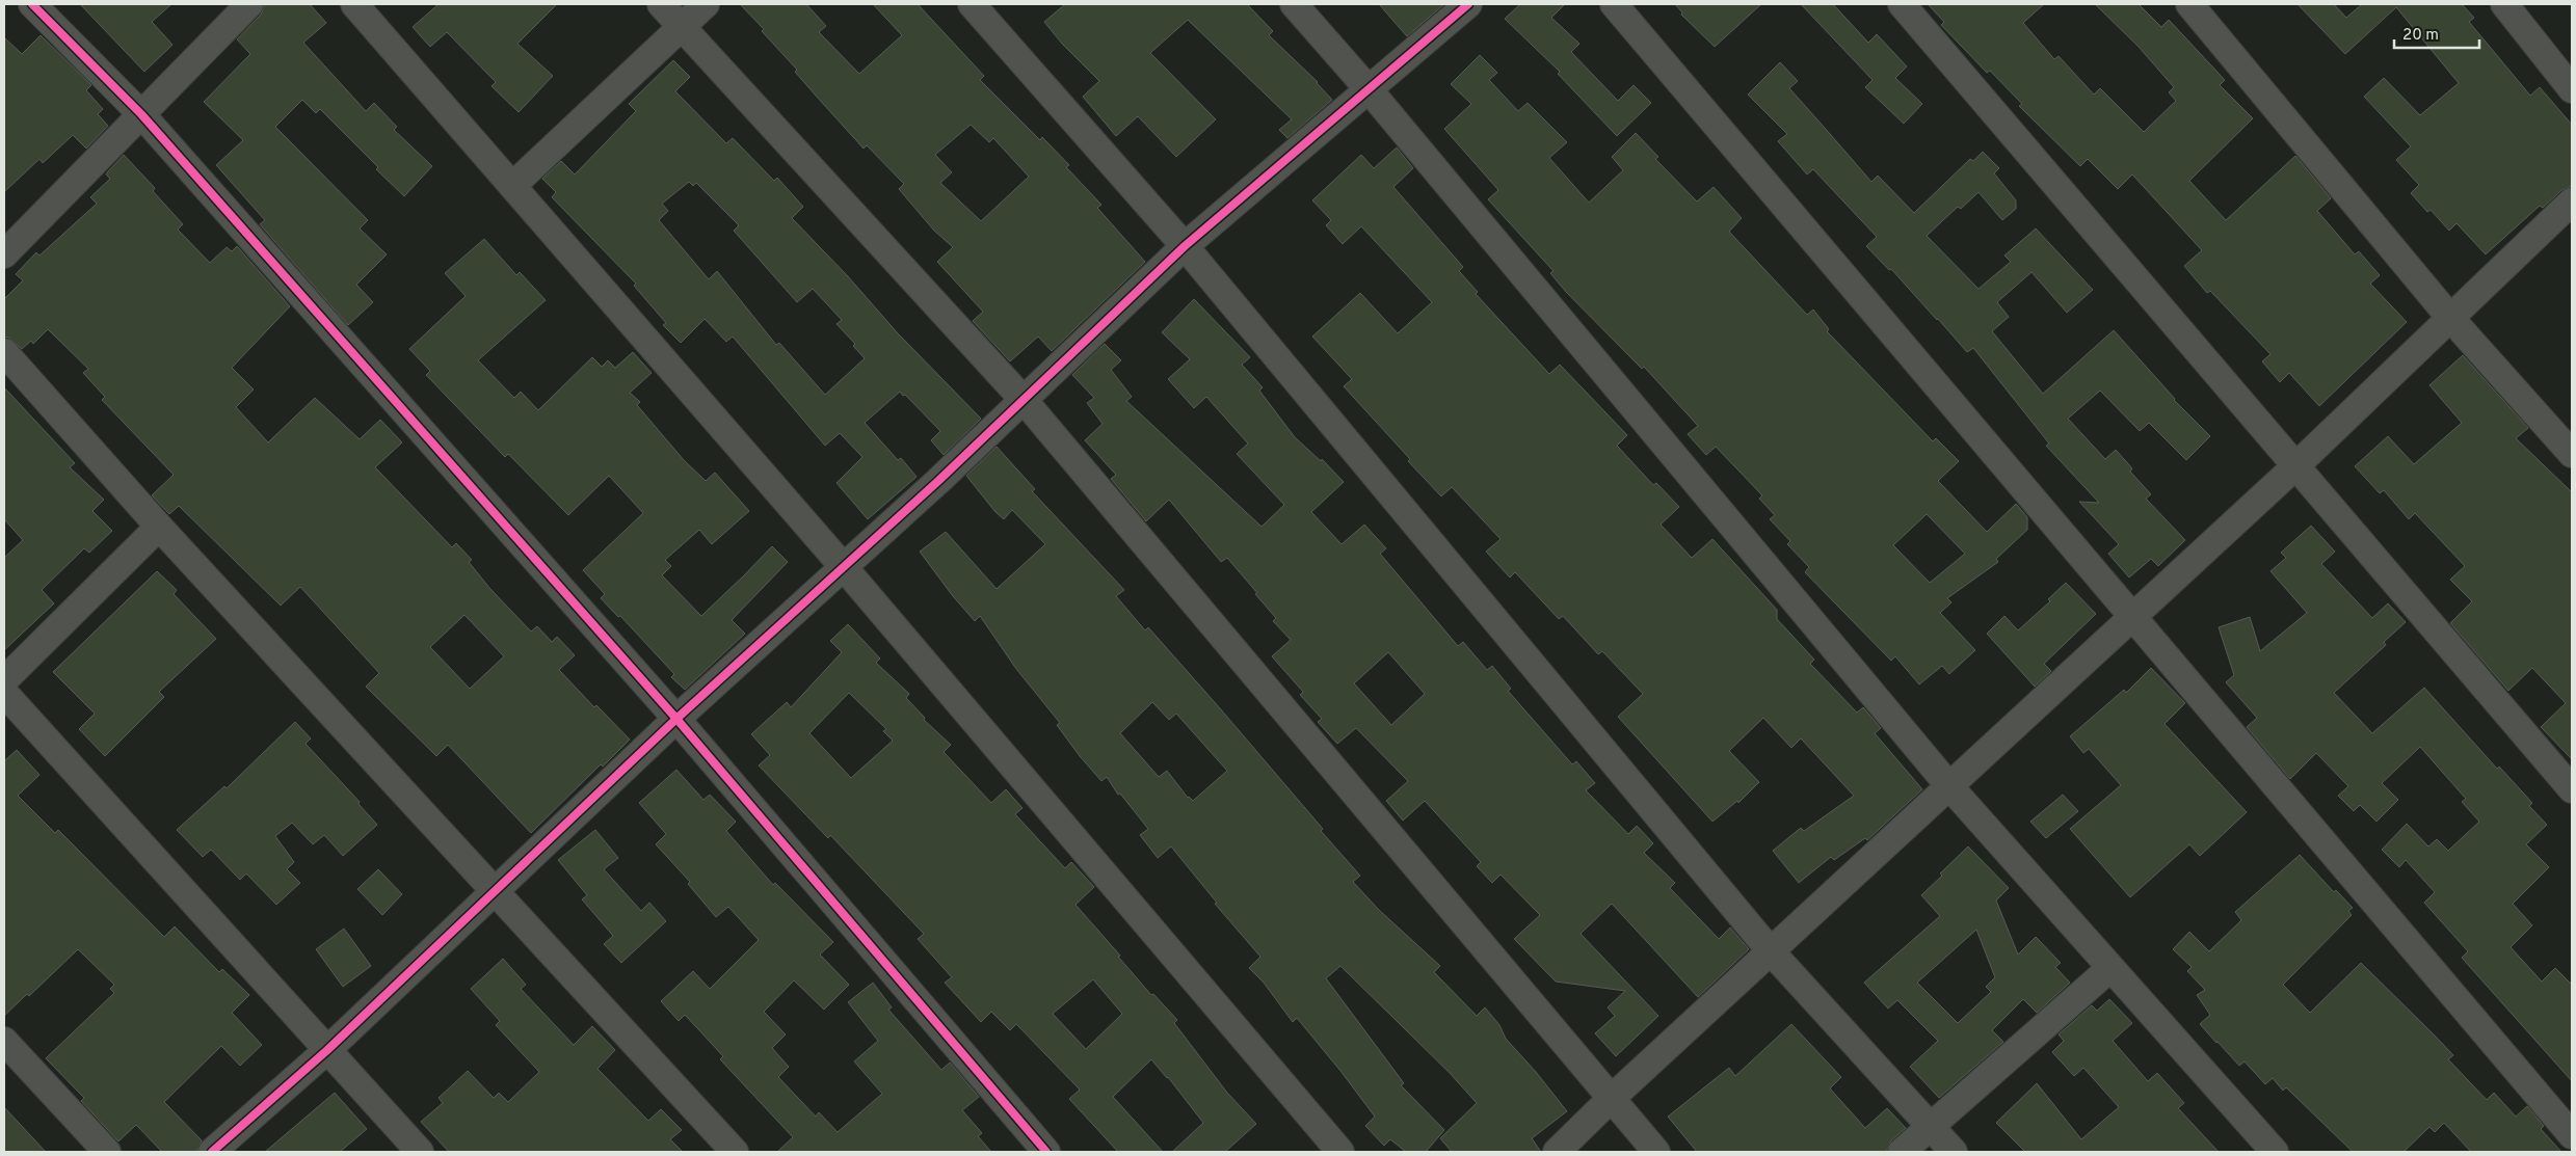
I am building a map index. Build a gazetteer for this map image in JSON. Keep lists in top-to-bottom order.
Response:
{
  "scale_bar": "20 m"
}
